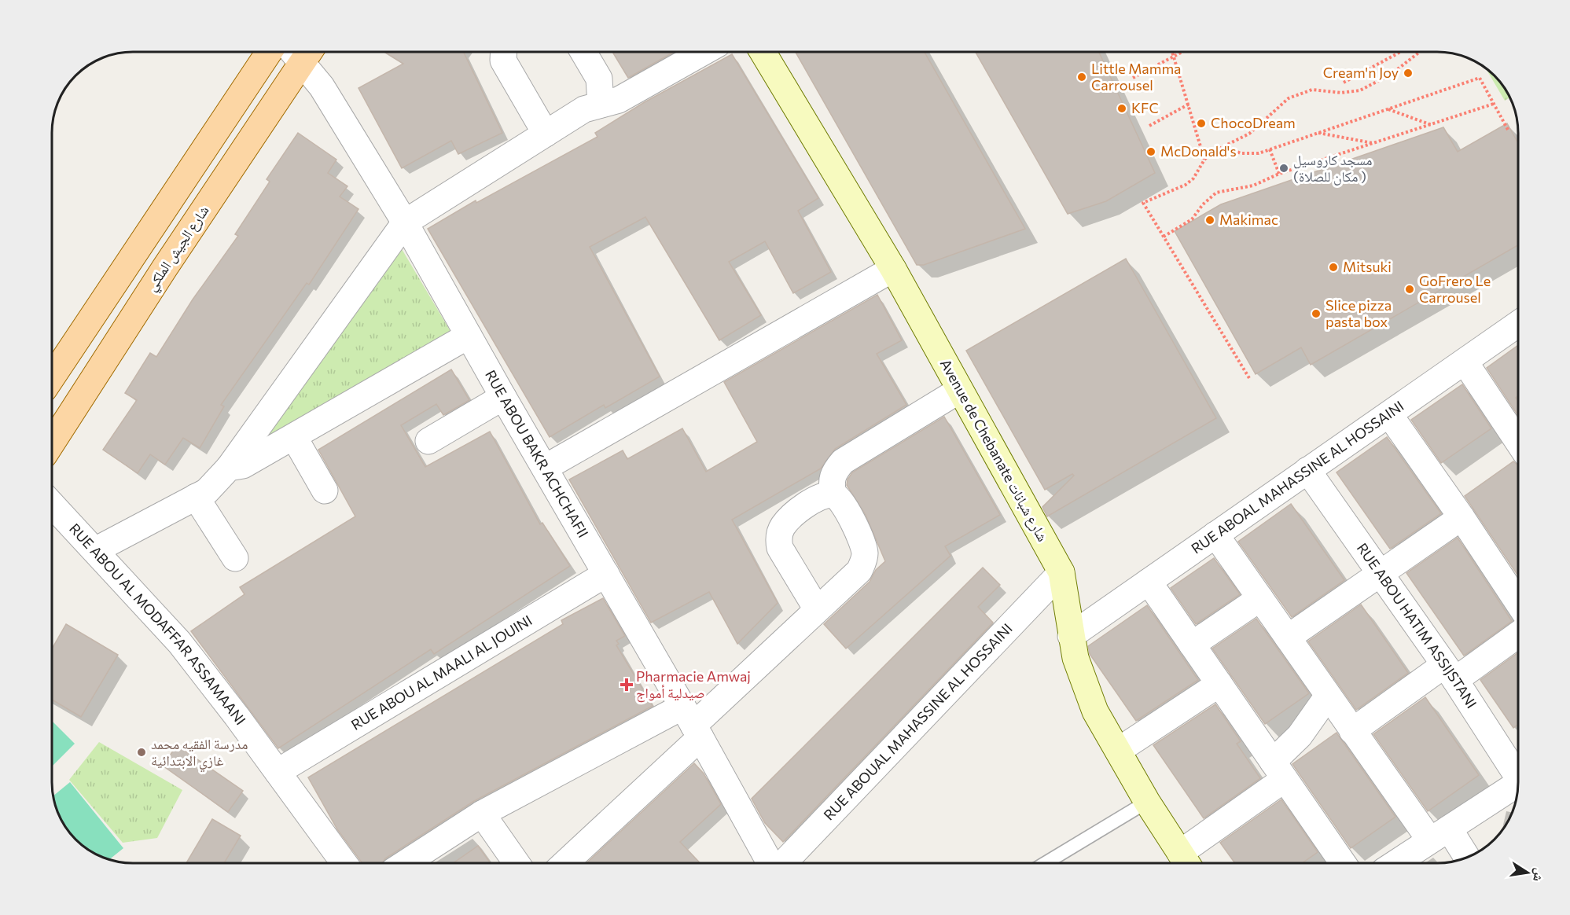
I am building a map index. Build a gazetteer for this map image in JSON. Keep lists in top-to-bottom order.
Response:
{
  "streets": {
    "main road": ["شارع الجيش الملكي"],
    "street": [
      "Avenue de Chebanate شارع شبانات",
      "RUE ABOU BAKR ACHCHAFII",
      "RUE ABOAL MAHASSINE AL HOSSAINI",
      "RUE ABOU AL MODAFFAR ASSAMAANI",
      "RUE ABOU HATIM ASSIJSTANI",
      "RUE ABOU AL MAALI AL JOUINI",
      "RUE ABOUAL MAHASSINE AL HOSSAINI"
    ]
  },
  "crossings": [
    ["Avenue de Chebanate شارع شبانات", "RUE ABOAL MAHASSINE AL HOSSAINI"],
    ["Avenue de Chebanate شارع شبانات", "RUE ABOUAL MAHASSINE AL HOSSAINI"],
    ["RUE ABOU BAKR ACHCHAFII", "RUE ABOU AL MAALI AL JOUINI"],
    ["RUE ABOAL MAHASSINE AL HOSSAINI", "RUE ABOU HATIM ASSIJSTANI"],
    ["RUE ABOU AL MODAFFAR ASSAMAANI", "RUE ABOU AL MAALI AL JOUINI"]
  ],
  "places": {
    "other": [
      "Cream'n Joy",
      "Little Mamma Carrousel",
      "KFC",
      "ChocoDream",
      "McDonald's",
      "مسجد كاروسيل (مكان للصلاة )",
      "Makimac",
      "Mitsuki",
      "GoFrero Le Carrousel",
      "Slice pizza pasta box",
      "مدرسة الفقيه محمد غازي الابتدائية"
    ],
    "health": ["Pharmacie Amwaj صيدلية أمواج"]
  },
  "north": "right"
}
